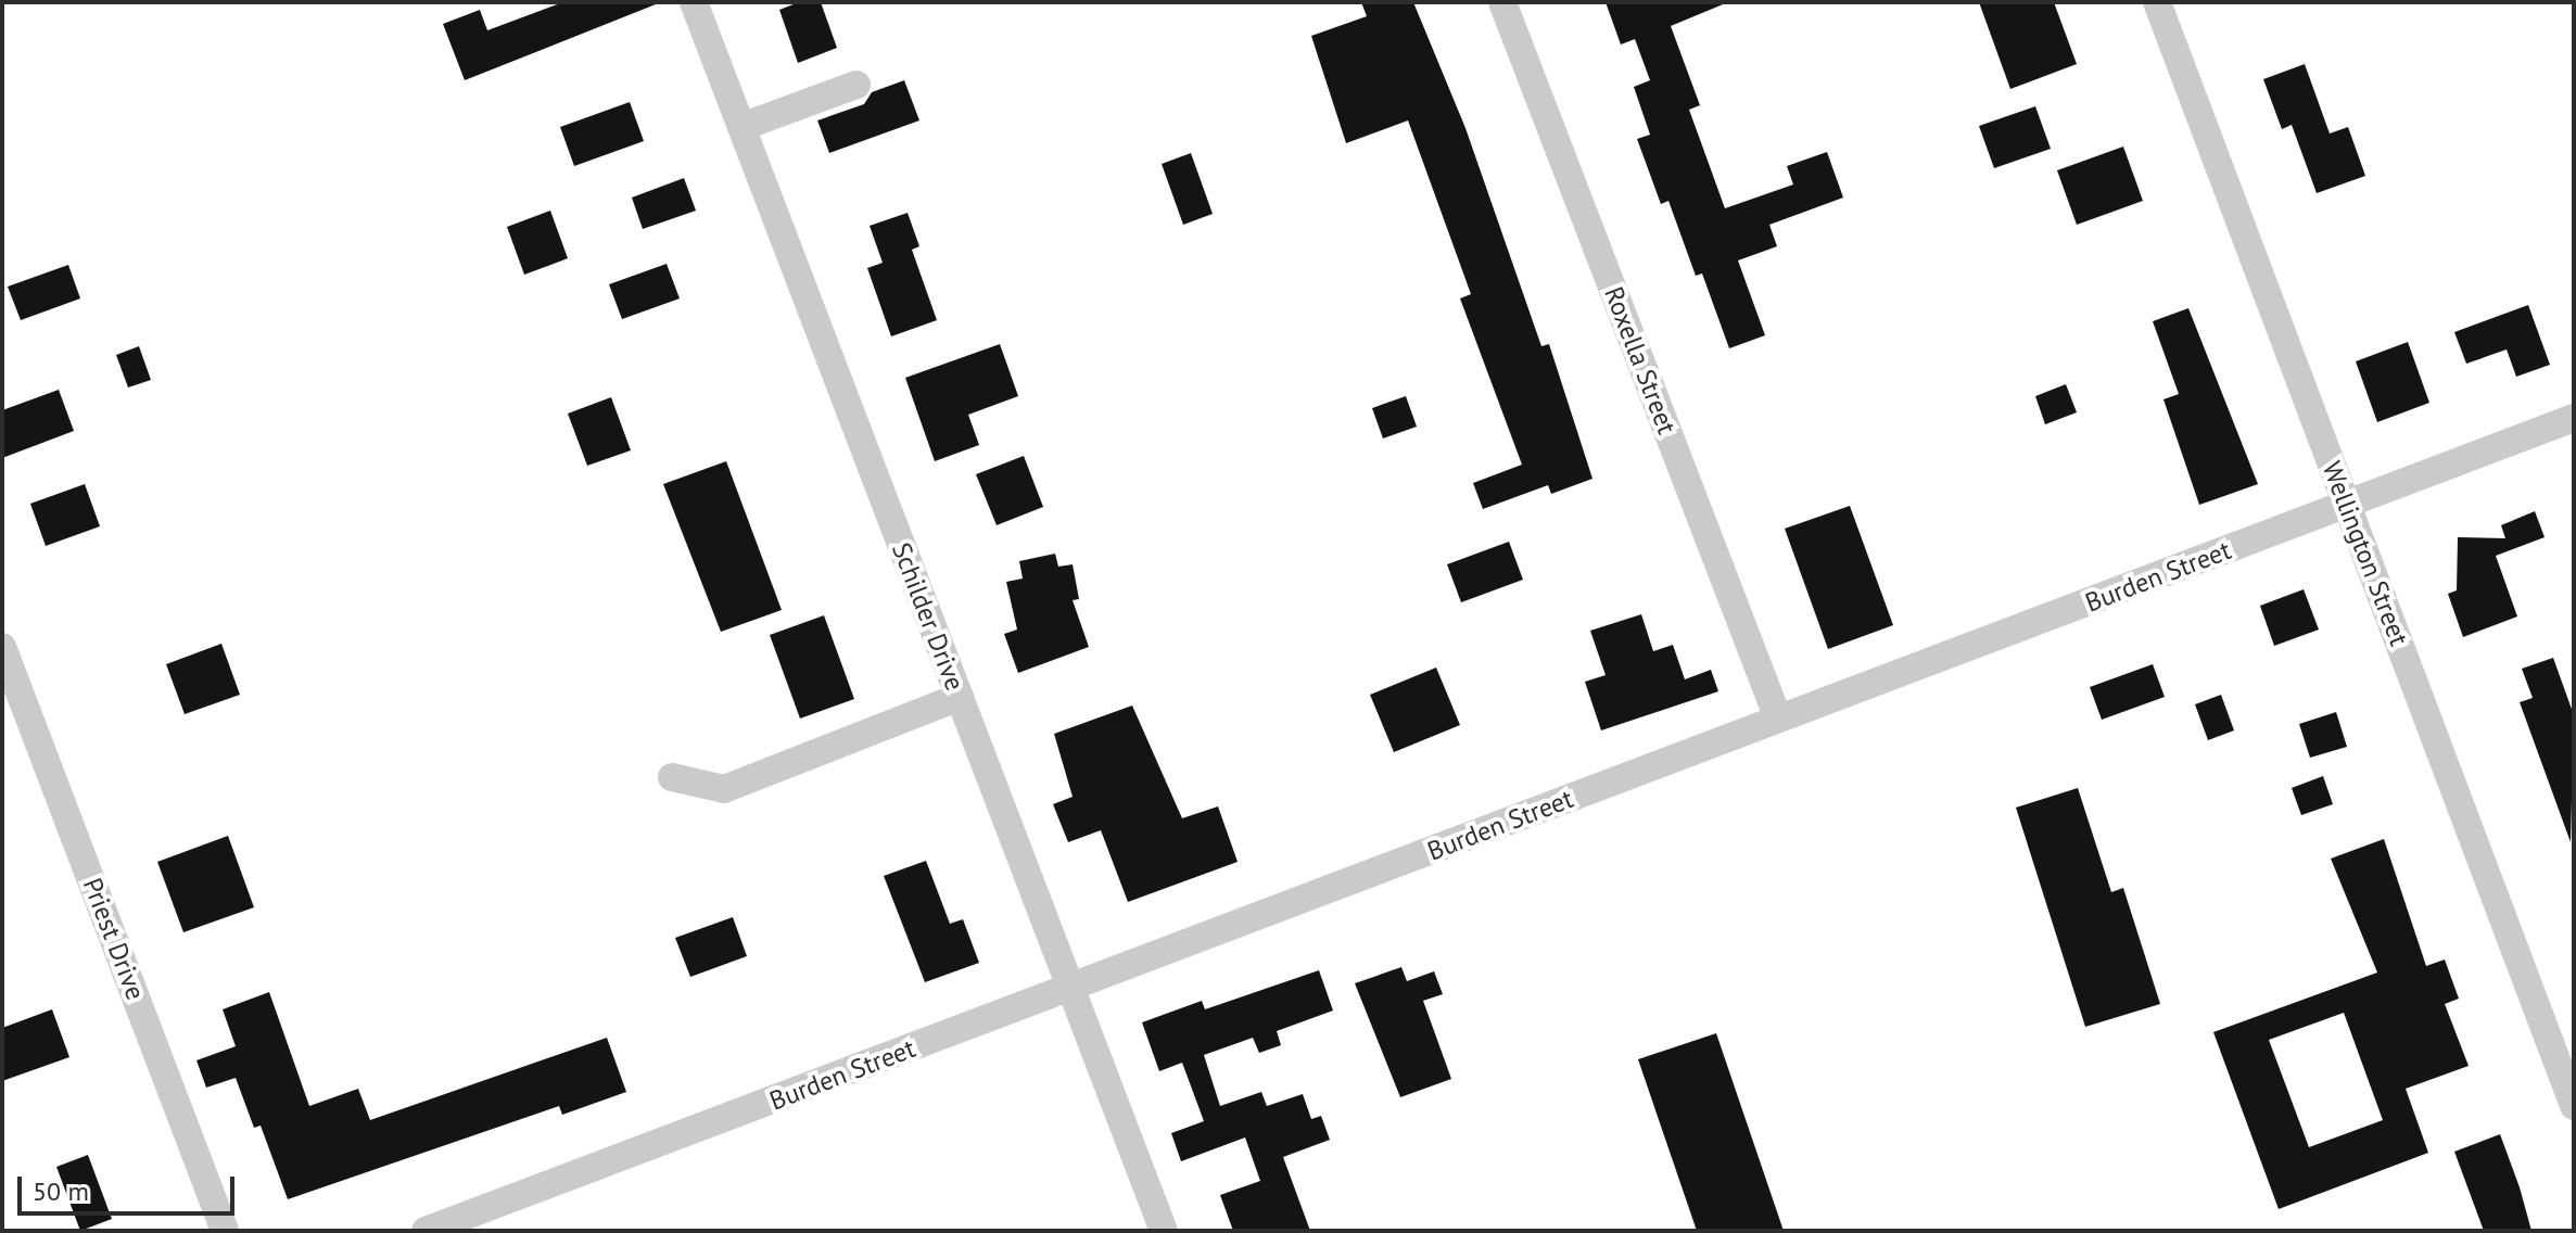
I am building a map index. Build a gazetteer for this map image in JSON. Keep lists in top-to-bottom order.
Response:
{
  "streets": {
    "street": [
      "Roxella Street",
      "Wellington Street",
      "Burden Street",
      "Schilder Drive",
      "Priest Drive"
    ]
  },
  "crossings": [
    ["Roxella Street", "Burden Street"],
    ["Wellington Street", "Burden Street"],
    ["Burden Street", "Schilder Drive"]
  ],
  "scale_bar": "50 m"
}
